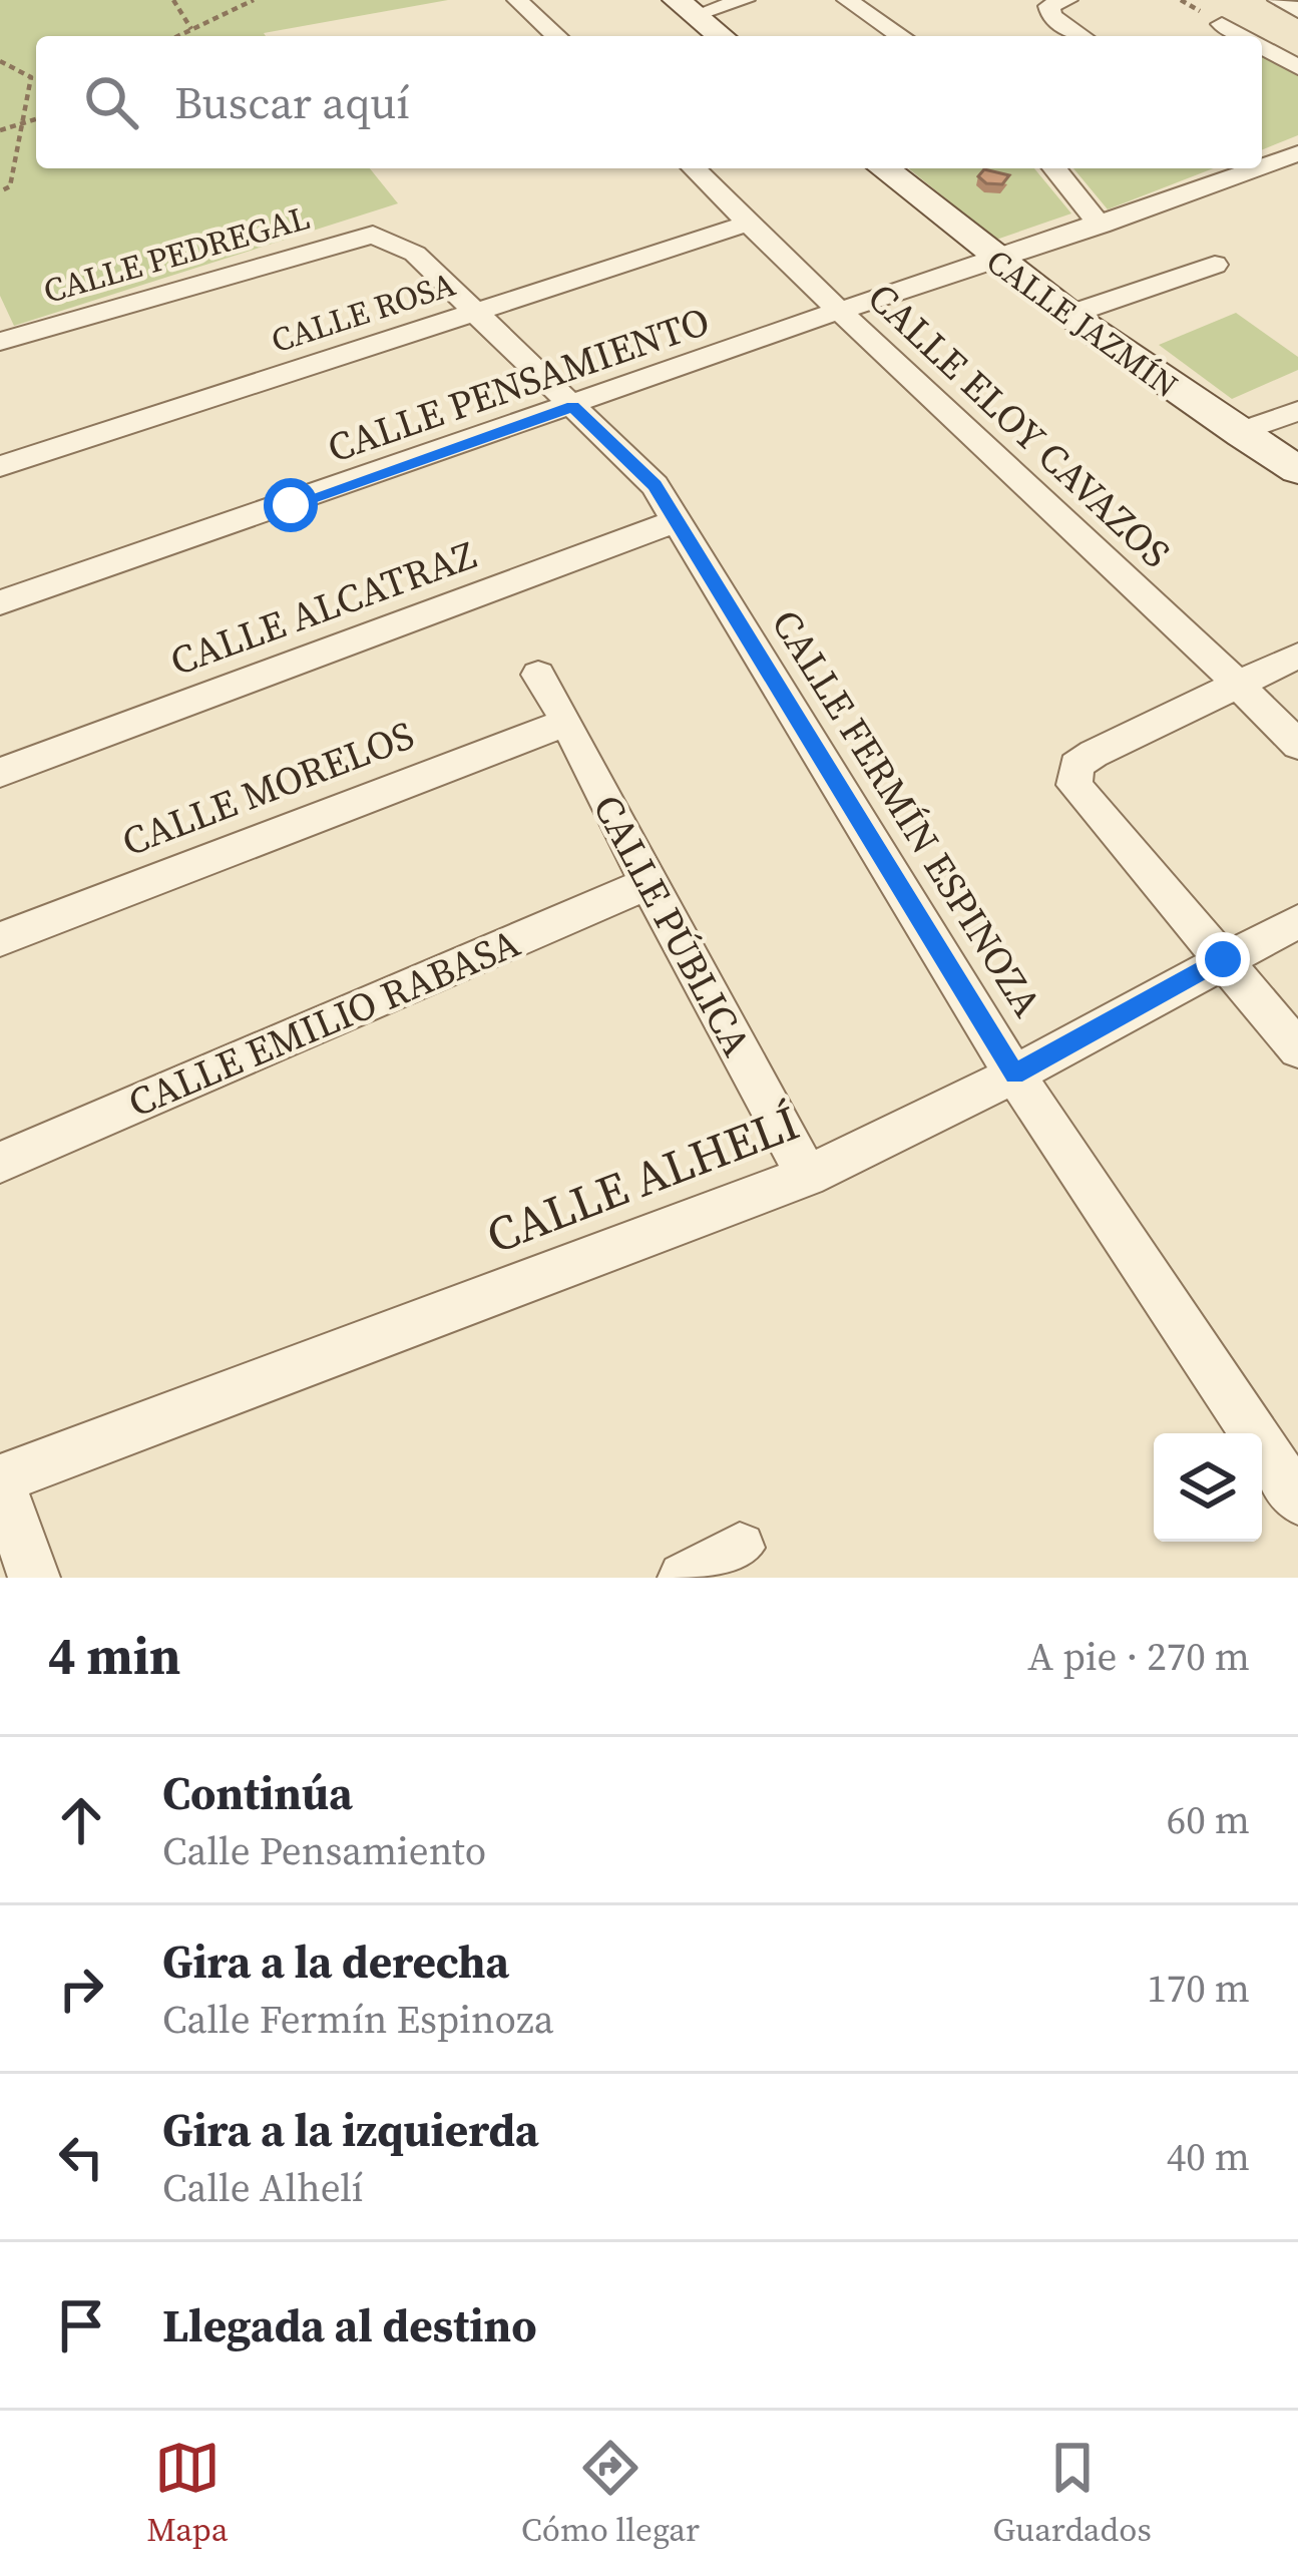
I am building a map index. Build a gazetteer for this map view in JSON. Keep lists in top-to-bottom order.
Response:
{
  "streets": {
    "street": [
      "CALLE PEDREGAL",
      "CALLE ROSA",
      "CALLE JAZMÍN",
      "CALLE PENSAMIENTO",
      "CALLE ELOY CAVAZOS",
      "CALLE ALCATRAZ",
      "CALLE MORELOS",
      "CALLE FERMÍN ESPINOZA",
      "CALLE PÚBLICA",
      "CALLE EMILIO RABASA",
      "CALLE ALHELÍ"
    ]
  },
  "crossings": [
    ["CALLE PEDREGAL", "CALLE FERMÍN ESPINOZA"],
    ["CALLE ROSA", "CALLE ELOY CAVAZOS"],
    ["CALLE ROSA", "CALLE FERMÍN ESPINOZA"],
    ["CALLE JAZMÍN", "CALLE PENSAMIENTO"],
    ["CALLE PENSAMIENTO", "CALLE ELOY CAVAZOS"],
    ["CALLE PENSAMIENTO", "CALLE FERMÍN ESPINOZA"],
    ["CALLE ALCATRAZ", "CALLE FERMÍN ESPINOZA"],
    ["CALLE MORELOS", "CALLE PÚBLICA"],
    ["CALLE FERMÍN ESPINOZA", "CALLE ALHELÍ"],
    ["CALLE PÚBLICA", "CALLE EMILIO RABASA"],
    ["CALLE PÚBLICA", "CALLE ALHELÍ"]
  ],
  "page": {
    "search": "Buscar aquí",
    "heading": ["4 min", "A pie · 270 m"],
    "list": [
      ["Continúa", "Calle Pensamiento", "60 m"],
      ["Gira a la derecha", "Calle Fermín Espinoza", "170 m"],
      ["Gira a la izquierda", "Calle Alhelí", "40 m"],
      "Llegada al destino"
    ],
    "nav": ["Mapa", "Cómo llegar", "Guardados"]
  }
}
